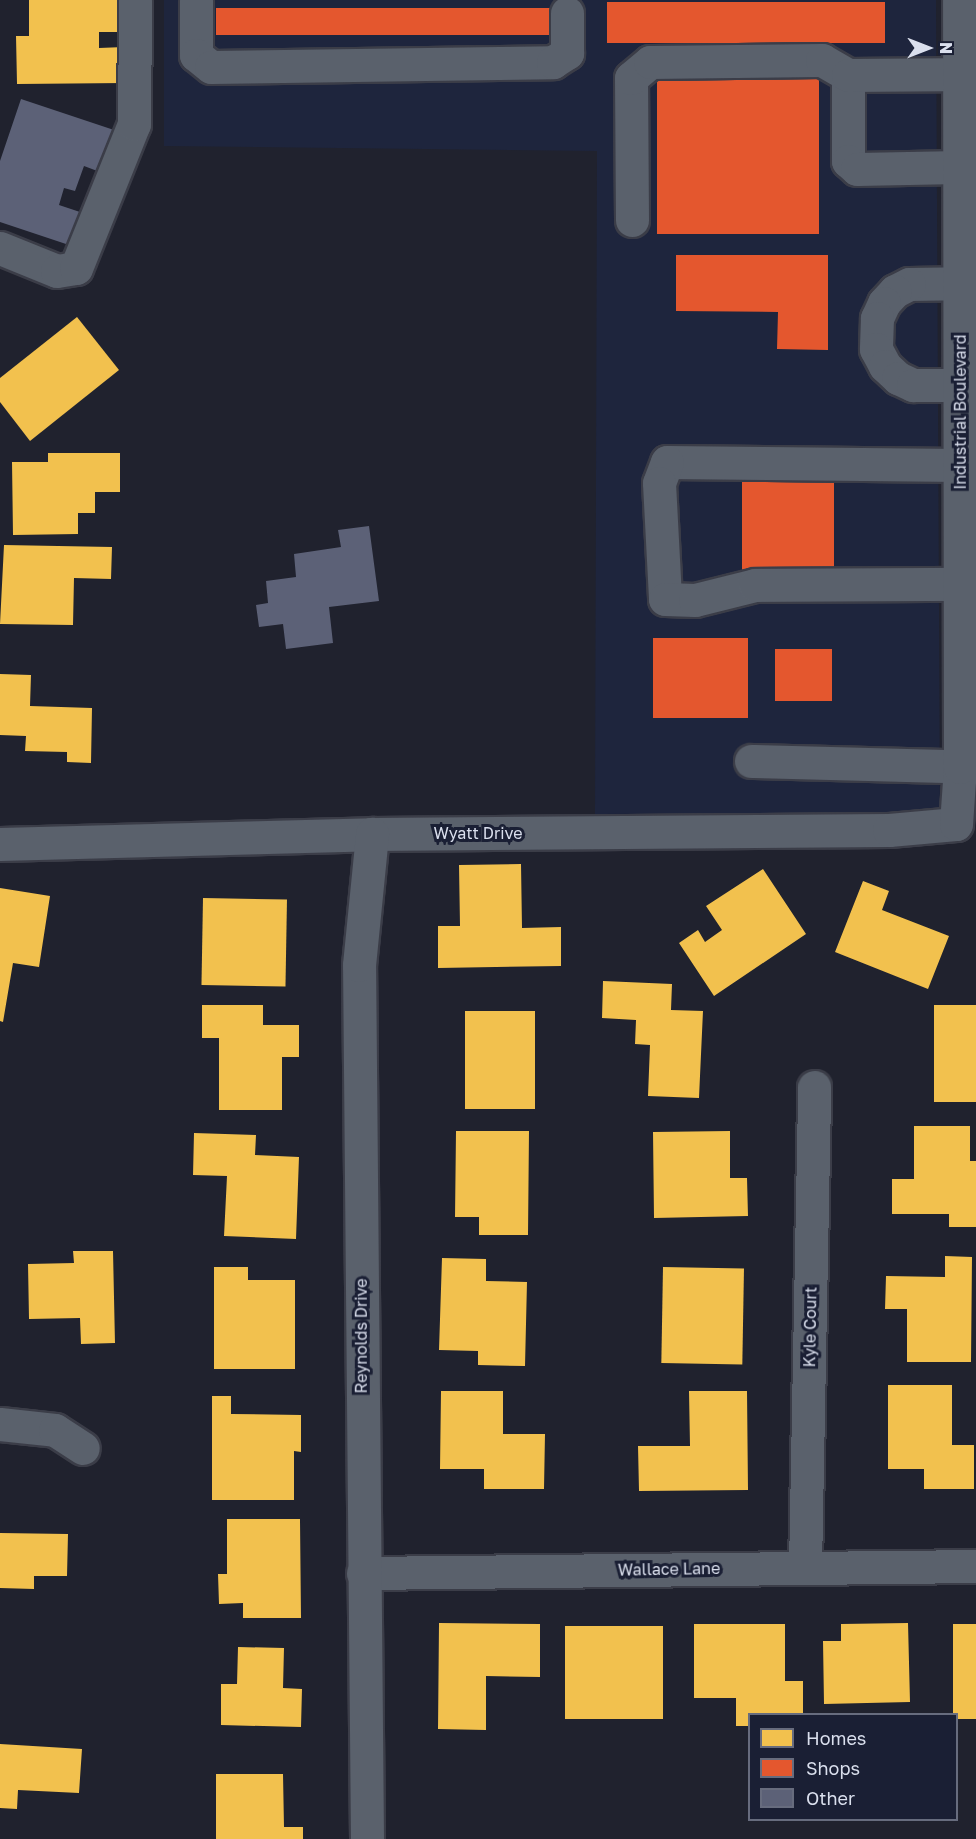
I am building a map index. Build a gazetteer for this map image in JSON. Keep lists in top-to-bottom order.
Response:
{
  "streets": {
    "street": [
      "Industrial Boulevard",
      "Wyatt Drive",
      "Kyle Court",
      "Reynolds Drive",
      "Wallace Lane"
    ]
  },
  "crossings": [
    ["Industrial Boulevard", "Wyatt Drive"],
    ["Wyatt Drive", "Reynolds Drive"],
    ["Kyle Court", "Wallace Lane"],
    ["Reynolds Drive", "Wallace Lane"]
  ],
  "legend": ["Homes", "Shops", "Other"],
  "north": "right"
}
